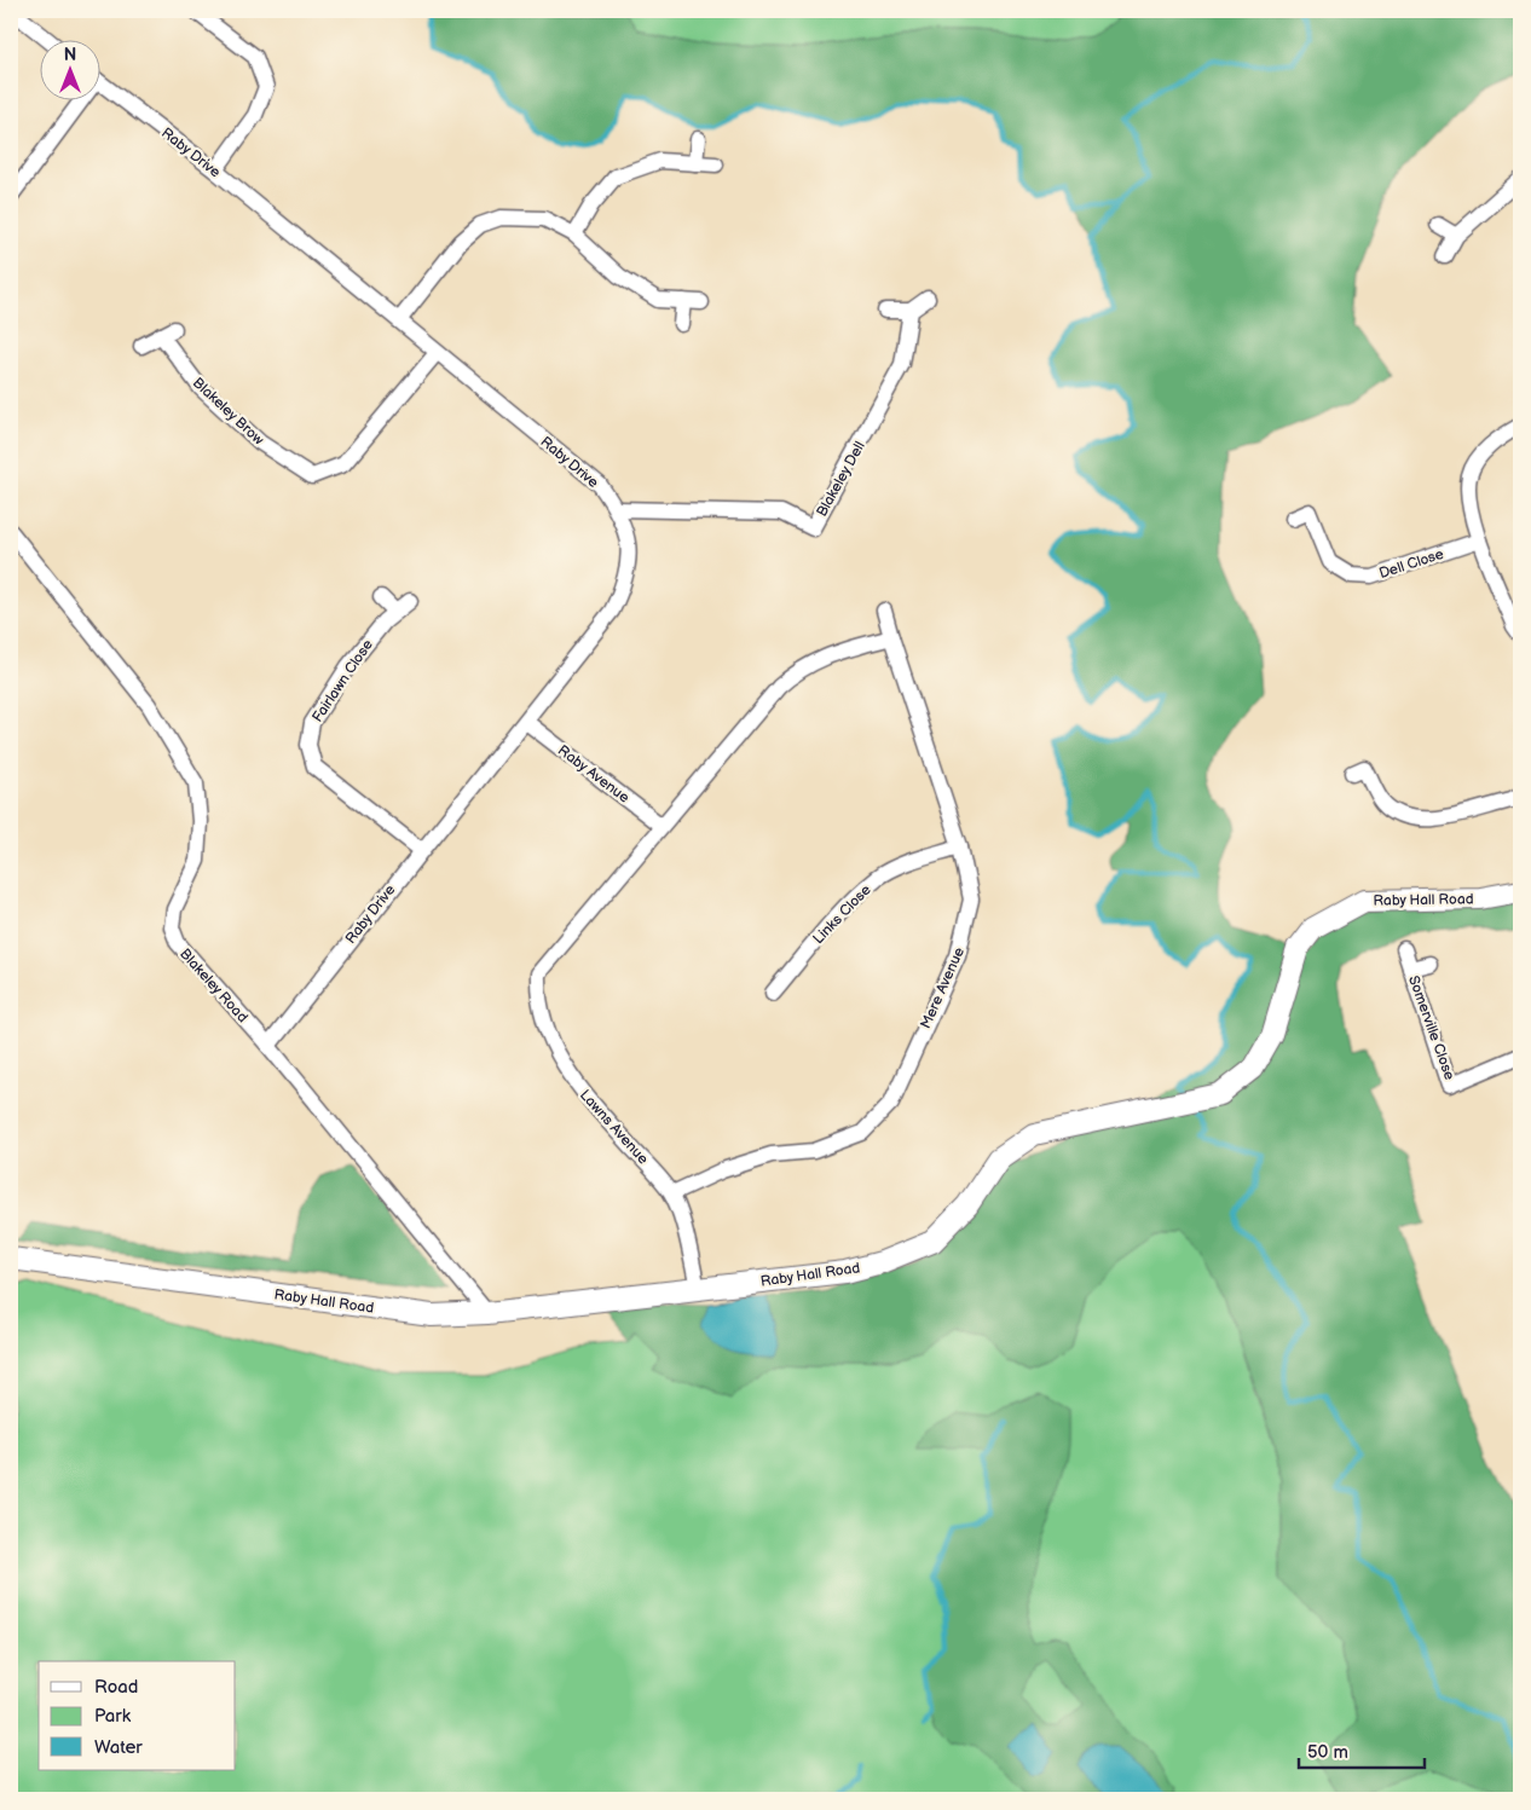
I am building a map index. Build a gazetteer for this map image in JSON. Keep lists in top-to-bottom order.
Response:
{
  "streets": {
    "street": [
      "Raby Drive",
      "Blakeley Brow",
      "Blakeley Dell",
      "Dell Close",
      "Fairlawn Close",
      "Raby Avenue",
      "Raby Hall Road",
      "Links Close",
      "Blakeley Road",
      "Mere Avenue",
      "Somerville Close",
      "Lawns Avenue"
    ]
  },
  "crossings": [
    ["Raby Drive", "Blakeley Brow"],
    ["Raby Drive", "Blakeley Dell"],
    ["Raby Drive", "Fairlawn Close"],
    ["Raby Drive", "Raby Avenue"],
    ["Raby Drive", "Blakeley Road"],
    ["Raby Avenue", "Lawns Avenue"],
    ["Raby Hall Road", "Blakeley Road"],
    ["Raby Hall Road", "Lawns Avenue"],
    ["Links Close", "Mere Avenue"],
    ["Mere Avenue", "Lawns Avenue"]
  ],
  "legend": ["Road", "Park", "Water"],
  "scale_bar": "50 m",
  "north": "top"
}
